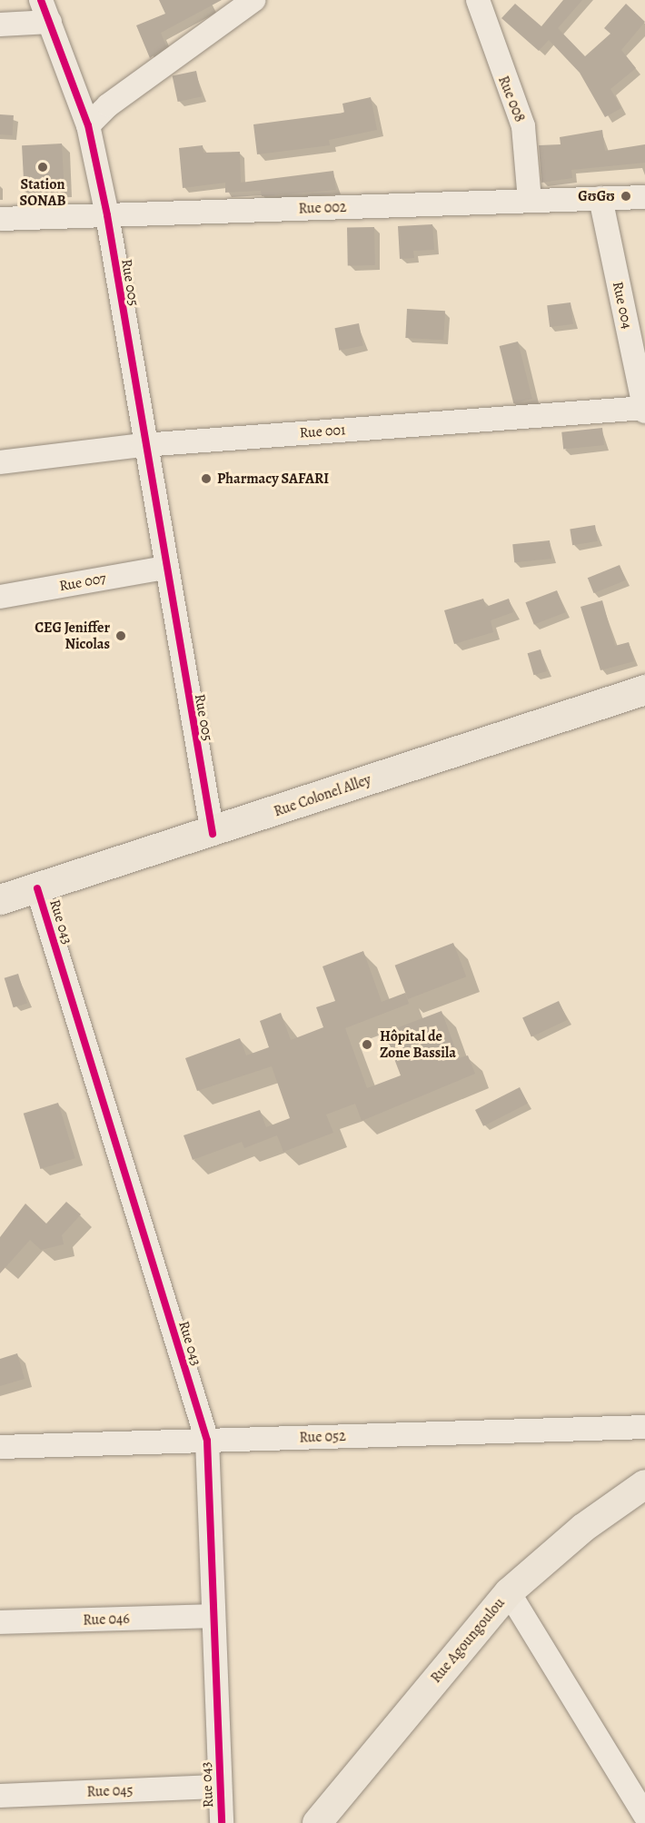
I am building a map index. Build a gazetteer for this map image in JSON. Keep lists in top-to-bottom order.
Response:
{
  "streets": {
    "highway": ["Rue Colonel Alley"],
    "main road": ["Rue Agoungoulou"],
    "street": [
      "Rue 008",
      "Rue 002",
      "Rue 005",
      "Rue 004",
      "Rue 001",
      "Rue 007",
      "Rue 043",
      "Rue 052",
      "Rue 046",
      "Rue 045"
    ]
  },
  "crossings": [
    ["Rue 008", "Rue 002"],
    ["Rue 002", "Rue 005"],
    ["Rue 002", "Rue 004"],
    ["Rue 005", "Rue 001"],
    ["Rue 005", "Rue 007"],
    ["Rue 005", "Rue Colonel Alley"],
    ["Rue 004", "Rue 001"],
    ["Rue Colonel Alley", "Rue 043"],
    ["Rue 043", "Rue 052"],
    ["Rue 043", "Rue 046"],
    ["Rue 043", "Rue 045"]
  ],
  "places": [
    "Station SONAB",
    "GʊGʊ",
    "Pharmacy SAFARI",
    "CEG Jeniffer Nicolas",
    "Hôpital de Zone Bassila"
  ]
}
